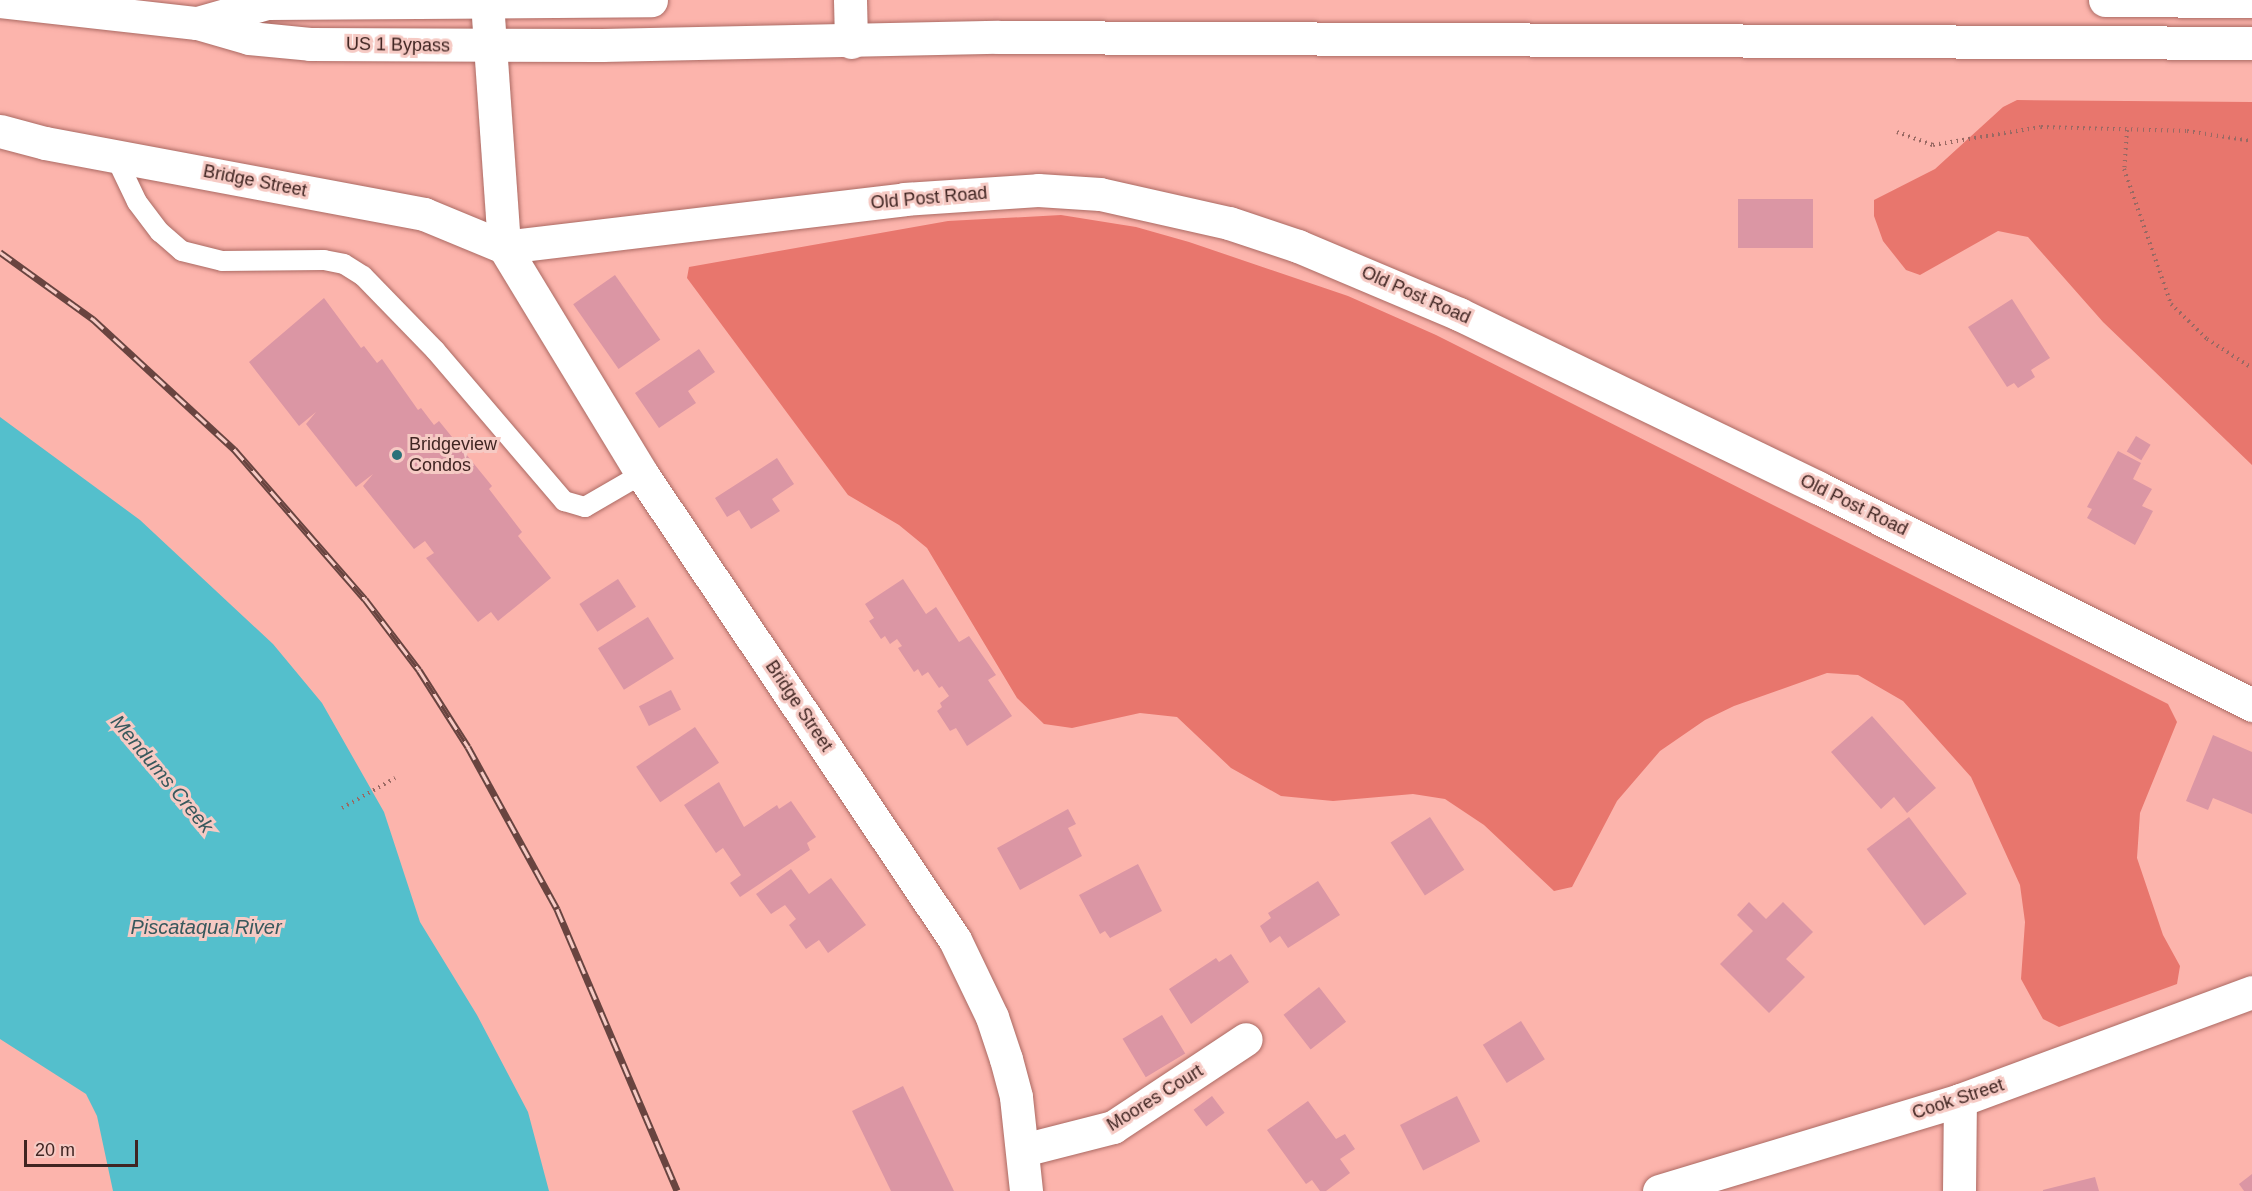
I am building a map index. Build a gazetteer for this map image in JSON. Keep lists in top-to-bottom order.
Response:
{
  "streets": {
    "street": [
      "US 1 Bypass",
      "Bridge Street",
      "Old Post Road",
      "Moores Court",
      "Cook Street"
    ]
  },
  "crossings": [
    ["US 1 Bypass", "Bridge Street"],
    ["Bridge Street", "Old Post Road"],
    ["Bridge Street", "Moores Court"]
  ],
  "water": ["Mendums Creek", "Piscataqua River"],
  "places": ["Bridgeview Condos"],
  "scale_bar": "20 m"
}
